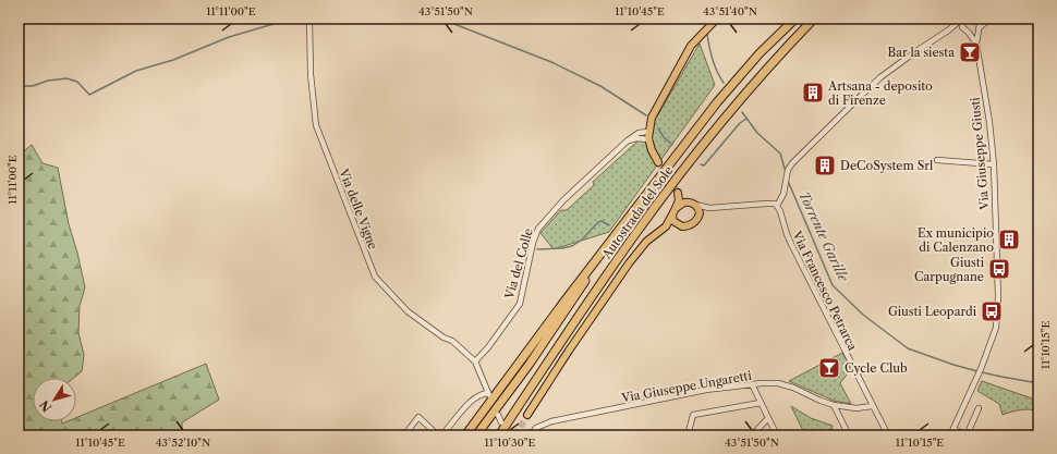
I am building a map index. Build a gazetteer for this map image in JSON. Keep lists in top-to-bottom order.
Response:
{
  "streets": {
    "highway": ["Autostrada del Sole"],
    "street": [
      "Via Giuseppe Giusti",
      "Via delle Vigne",
      "Via del Colle",
      "Via Francesco Petrarca",
      "Via Giuseppe Ungaretti"
    ]
  },
  "crossings": [
    ["Via delle Vigne", "Via del Colle"],
    ["Via Francesco Petrarca", "Via Giuseppe Ungaretti"]
  ],
  "water": ["Torrente Garille"],
  "places": {
    "bar": ["Bar la siesta", "Cycle Club"],
    "building": ["Artsana - deposito di Firenze", "DeCoSystem Srl", "Ex municipio di Calenzano"],
    "bus stop": ["Giusti Carpugnane", "Giusti Leopardi"]
  },
  "north": "bottom left",
  "coordinates": [
    "11°11'00\"E",
    "43°51'50\"N",
    "11°10'45\"E",
    "43°51'40\"N",
    "11°10'15\"E",
    "43°52'10\"N",
    "11°10'30\"E"
  ]
}
